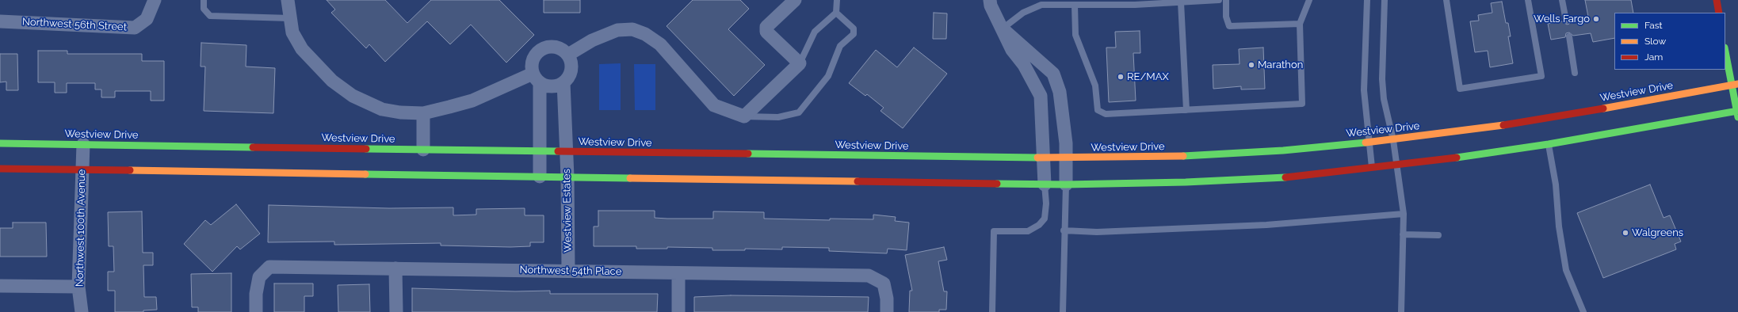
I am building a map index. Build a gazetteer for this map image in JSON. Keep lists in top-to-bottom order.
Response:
{
  "streets": {
    "street": [
      "Northwest 56th Street",
      "Westview Drive",
      "Westview Estates",
      "Northwest 100th Avenue",
      "Northwest 54th Place"
    ]
  },
  "crossings": [
    ["Westview Drive", "Westview Estates"],
    ["Westview Drive", "Northwest 100th Avenue"],
    ["Westview Estates", "Northwest 54th Place"]
  ],
  "places": [
    "Wells Fargo",
    "Marathon",
    "RE/MAX",
    "Walgreens"
  ],
  "legend": ["Fast", "Slow", "Jam"]
}
